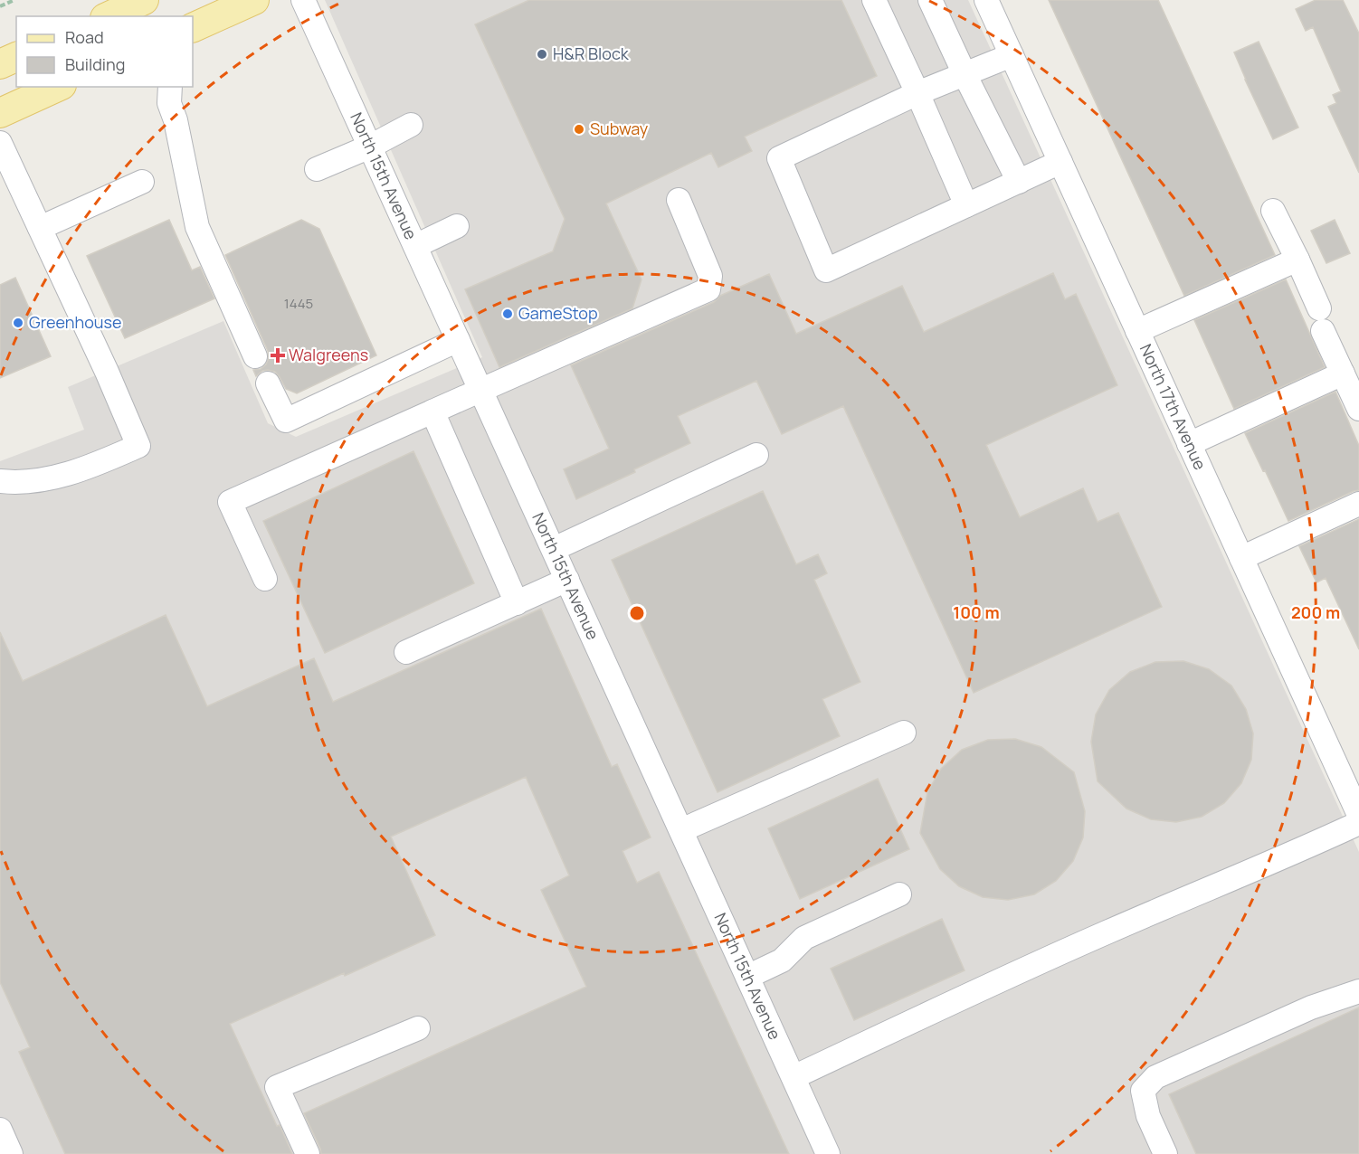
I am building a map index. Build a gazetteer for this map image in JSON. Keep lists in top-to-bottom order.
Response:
{
  "streets": {
    "street": ["North 15th Avenue", "North 17th Avenue"]
  },
  "places": {
    "other": [
      "H&R Block",
      "Subway",
      "GameStop",
      "Greenhouse"
    ],
    "health": ["Walgreens"]
  },
  "house_numbers": ["1445"],
  "legend": ["Road", "Building"],
  "rings": ["100 m", "200 m"]
}
